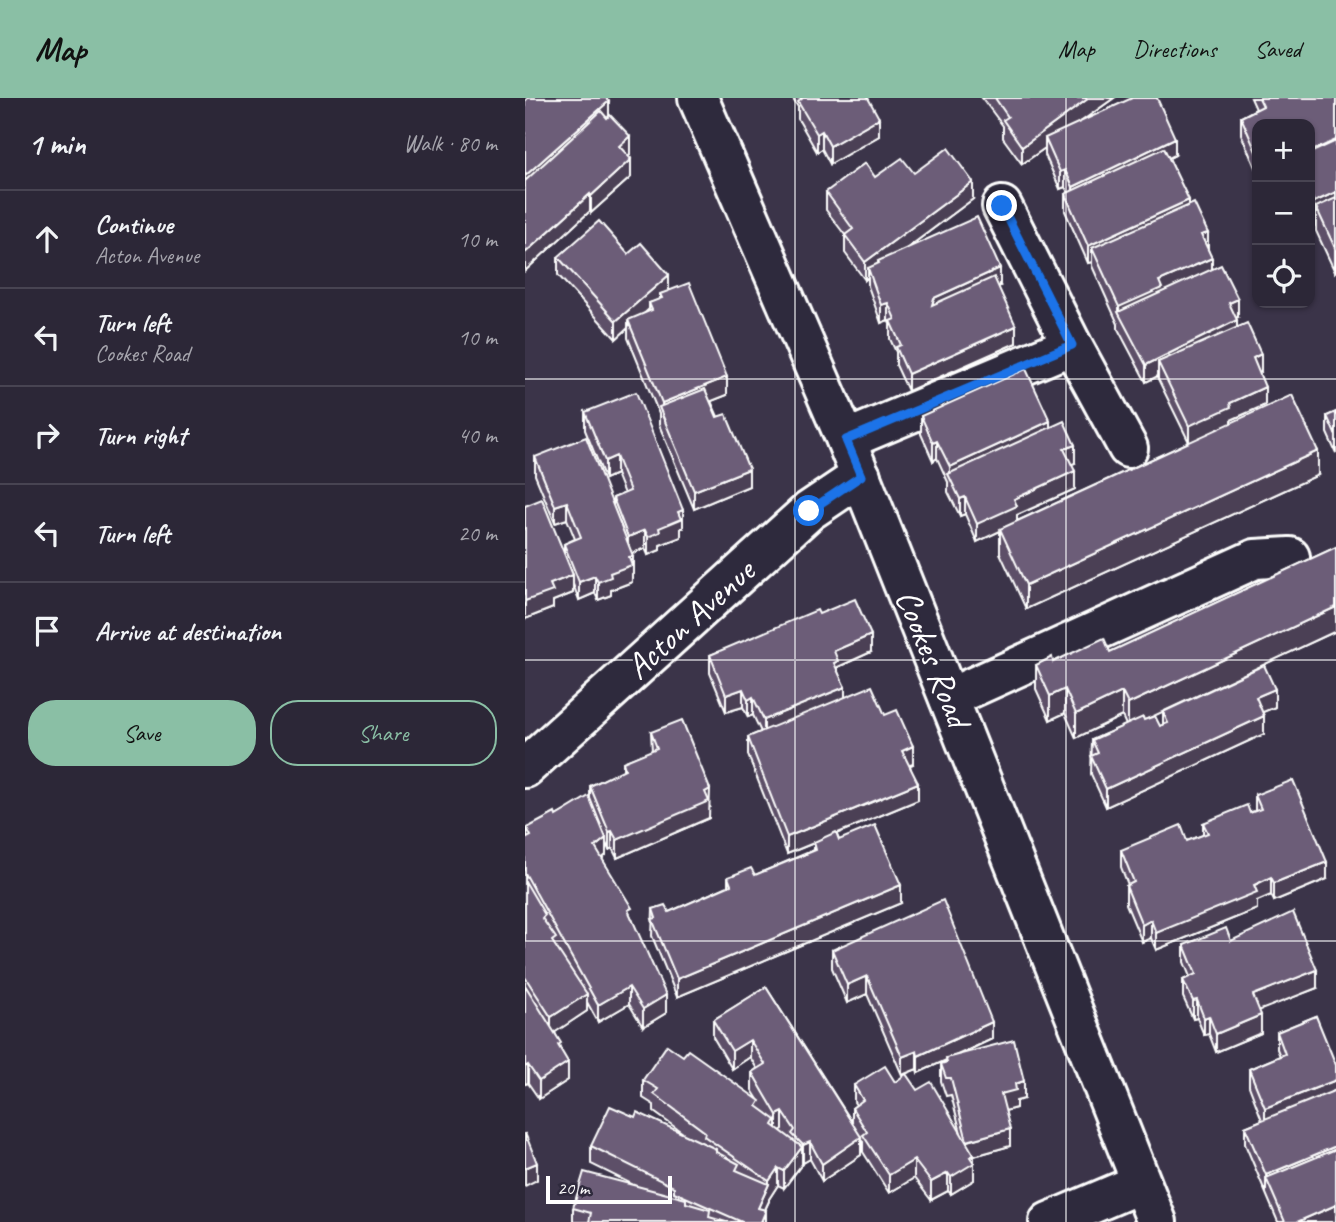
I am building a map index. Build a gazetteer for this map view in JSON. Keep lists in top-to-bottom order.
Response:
{
  "streets": {
    "street": ["Acton Avenue", "Cookes Road"]
  },
  "crossings": [
    ["Acton Avenue", "Cookes Road"]
  ],
  "scale_bar": "20 m",
  "page": {
    "header": "Map",
    "nav": ["Map", "Directions", "Saved"],
    "heading": ["1 min", "Walk · 80 m"],
    "map_buttons": ["+", "−"],
    "list": [
      ["Continue", "Acton Avenue", "10 m"],
      ["Turn left", "Cookes Road", "10 m"],
      ["Turn right", "40 m"],
      ["Turn left", "20 m"],
      "Arrive at destination"
    ],
    "buttons": ["Save", "Share"],
    "scale": "20 m"
  }
}
